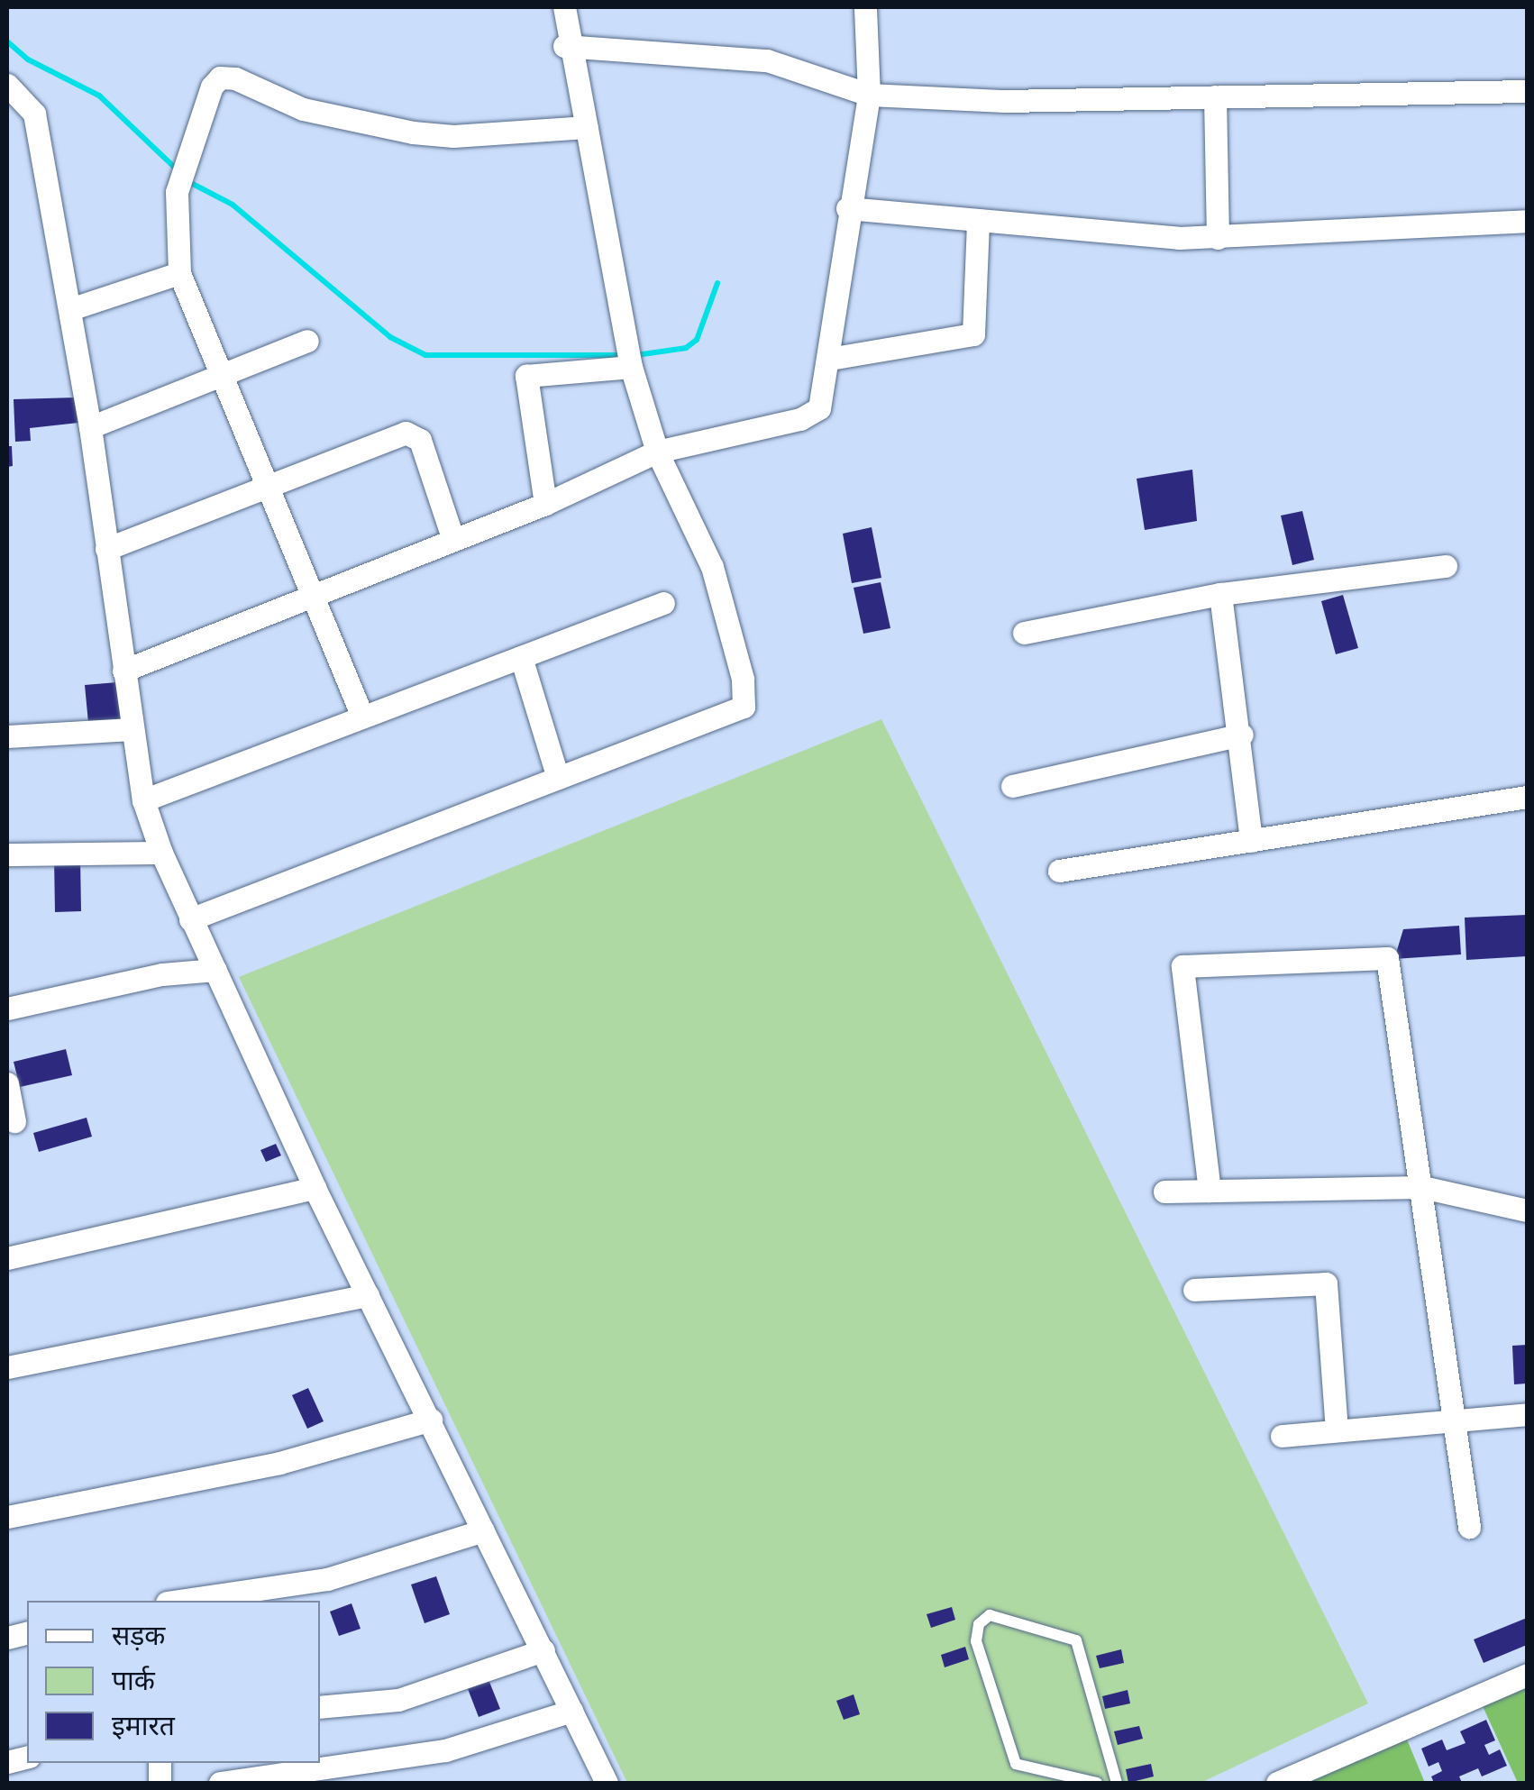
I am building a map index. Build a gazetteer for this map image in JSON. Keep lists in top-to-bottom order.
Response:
{
  "legend": ["सड़क", "पार्क", "इमारत"]
}
